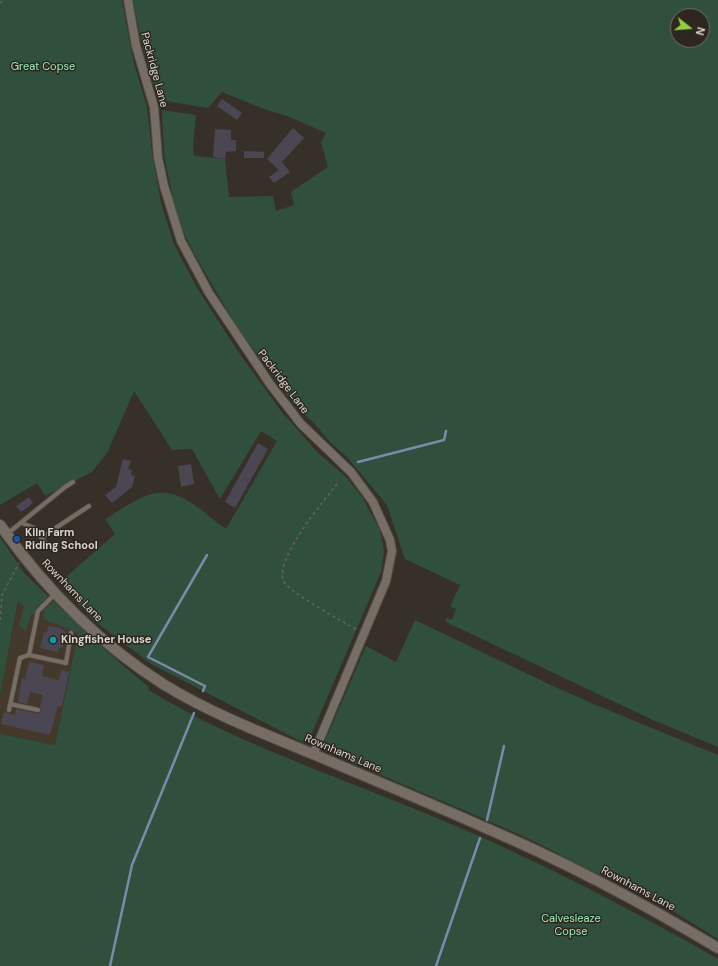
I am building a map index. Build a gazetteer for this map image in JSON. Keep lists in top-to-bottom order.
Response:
{
  "streets": {
    "street": ["Packridge Lane", "Rownhams Lane"]
  },
  "crossings": [
    ["Packridge Lane", "Rownhams Lane"]
  ],
  "parks": ["Great Copse", "Calvesleaze Copse"],
  "places": ["Kiln Farm Riding School", "Kingfisher House"],
  "north": "right"
}
